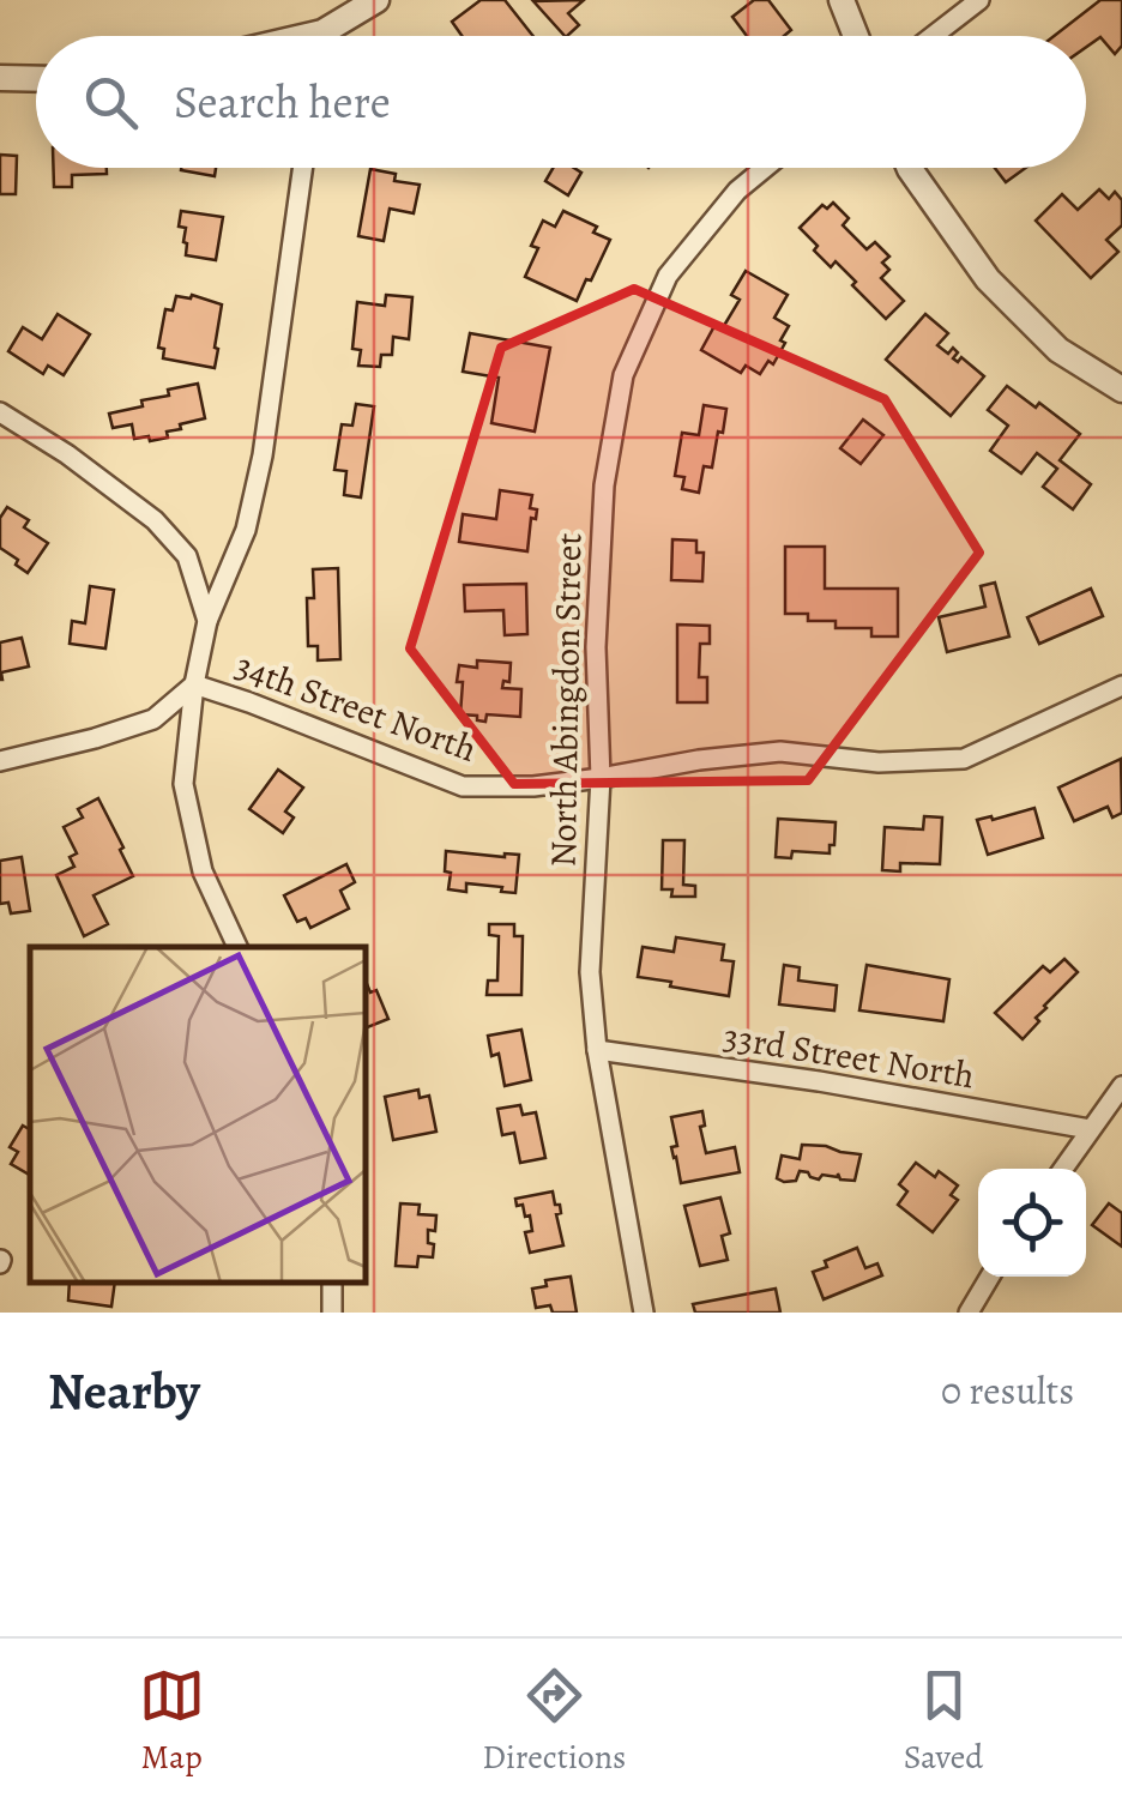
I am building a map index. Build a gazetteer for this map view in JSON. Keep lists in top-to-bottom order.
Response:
{
  "streets": {
    "street": ["North Abingdon Street", "34th Street North", "33rd Street North"]
  },
  "crossings": [
    ["North Abingdon Street", "34th Street North"],
    ["North Abingdon Street", "33rd Street North"]
  ],
  "page": {
    "search": "Search here",
    "heading": ["Nearby", "0 results"],
    "nav": ["Map", "Directions", "Saved"]
  }
}
